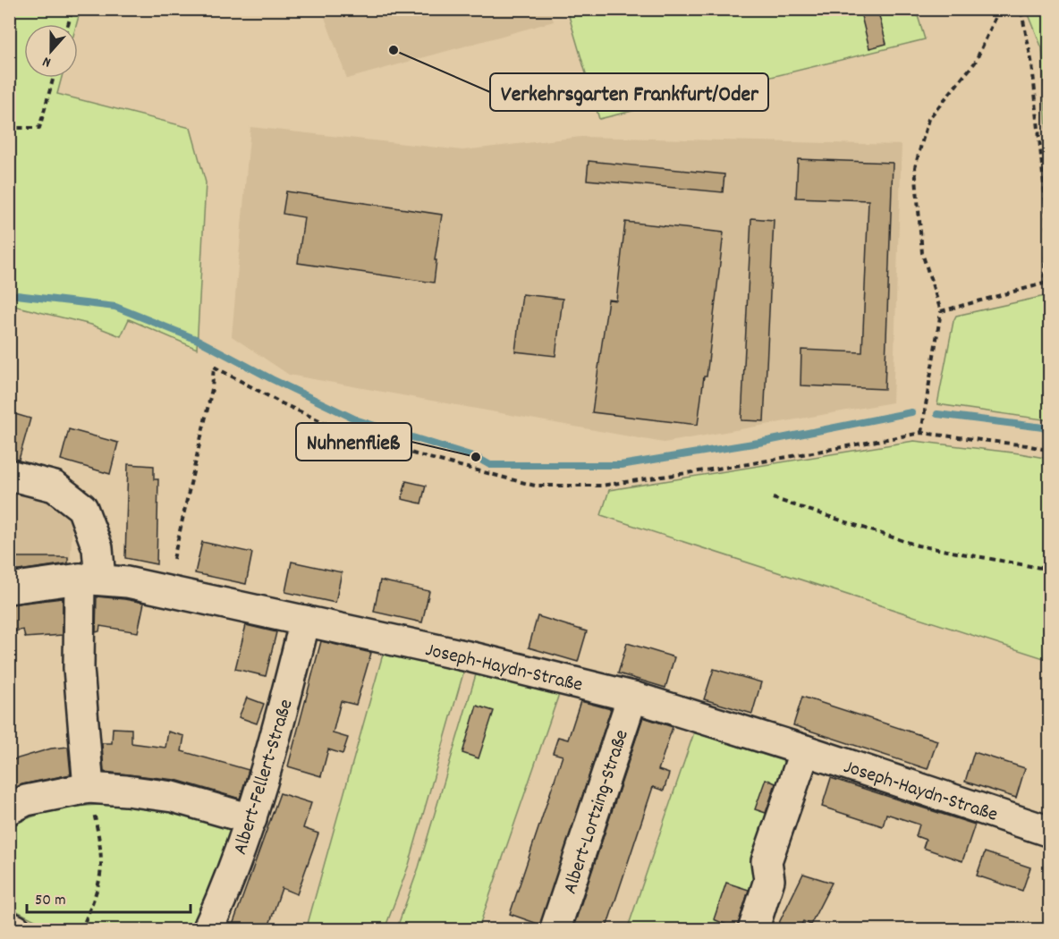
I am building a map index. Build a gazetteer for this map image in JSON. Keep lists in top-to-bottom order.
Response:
{
  "streets": {
    "street": ["Joseph-Haydn-Straße", "Albert-Fellert-Straße", "Albert-Lortzing-Straße"]
  },
  "crossings": [
    ["Joseph-Haydn-Straße", "Albert-Fellert-Straße"],
    ["Joseph-Haydn-Straße", "Albert-Lortzing-Straße"]
  ],
  "places": ["Verkehrsgarten Frankfurt/Oder", "Nuhnenfließ"],
  "scale_bar": "50 m",
  "north": "bottom"
}
